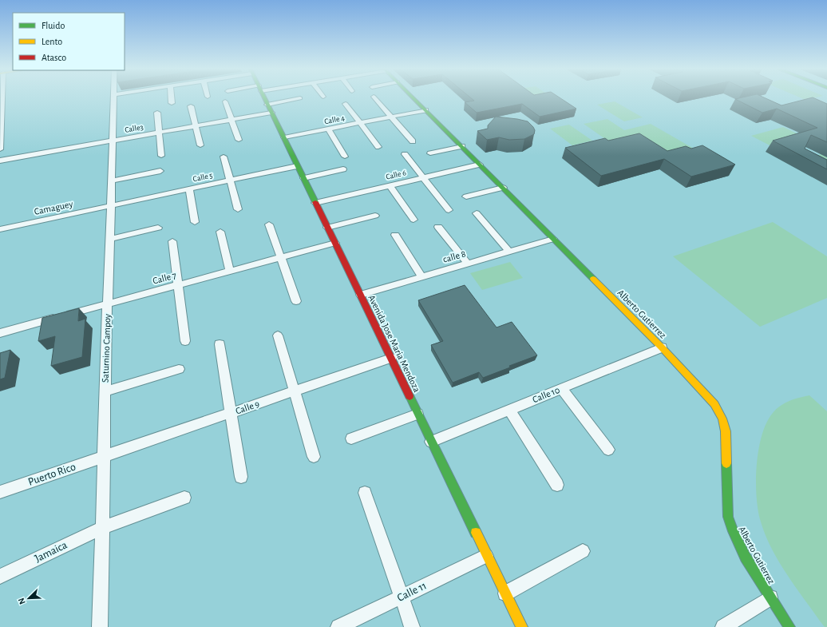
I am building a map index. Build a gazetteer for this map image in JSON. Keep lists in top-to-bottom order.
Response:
{
  "streets": {
    "street": [
      "Calle 4",
      "Calle3",
      "Calle 6",
      "Calle 5",
      "Camaguey",
      "calle 8",
      "Calle 7",
      "Alberto Gutierrez",
      "Avenida Jose Maria Mendoza",
      "Saturnino Campoy",
      "Calle 10",
      "Calle 9",
      "Puerto Rico",
      "Jamaica",
      "Calle 11"
    ]
  },
  "crossings": [
    ["Calle 4", "Alberto Gutierrez"],
    ["Calle 4", "Avenida Jose Maria Mendoza"],
    ["Calle3", "Avenida Jose Maria Mendoza"],
    ["Calle3", "Saturnino Campoy"],
    ["Calle 6", "Alberto Gutierrez"],
    ["Calle 6", "Avenida Jose Maria Mendoza"],
    ["Calle 5", "Camaguey"],
    ["Calle 5", "Avenida Jose Maria Mendoza"],
    ["Calle 5", "Saturnino Campoy"],
    ["Camaguey", "Saturnino Campoy"],
    ["calle 8", "Alberto Gutierrez"],
    ["calle 8", "Avenida Jose Maria Mendoza"],
    ["Calle 7", "Avenida Jose Maria Mendoza"],
    ["Calle 7", "Saturnino Campoy"],
    ["Alberto Gutierrez", "Calle 10"],
    ["Avenida Jose Maria Mendoza", "Calle 10"],
    ["Avenida Jose Maria Mendoza", "Calle 9"],
    ["Avenida Jose Maria Mendoza", "Calle 11"],
    ["Saturnino Campoy", "Calle 9"],
    ["Saturnino Campoy", "Puerto Rico"],
    ["Saturnino Campoy", "Jamaica"],
    ["Calle 9", "Puerto Rico"]
  ],
  "legend": ["Fluido", "Lento", "Atasco"],
  "north": "bottom left"
}
